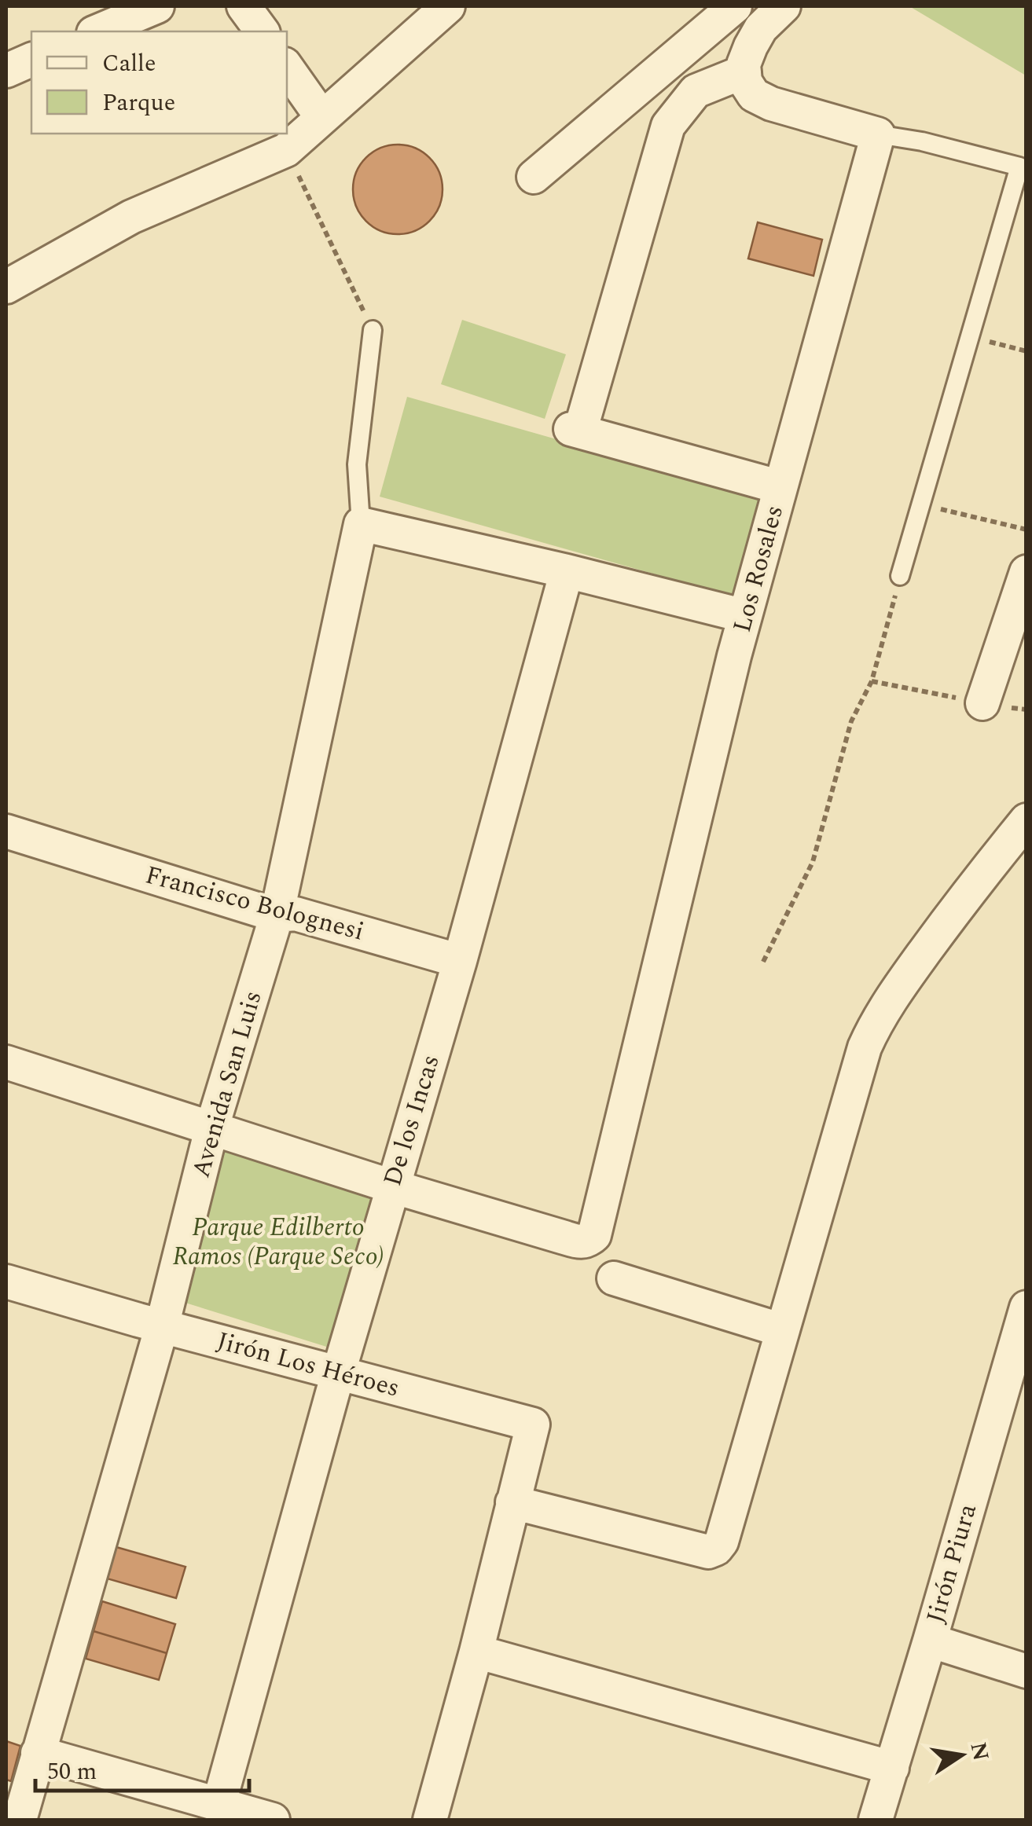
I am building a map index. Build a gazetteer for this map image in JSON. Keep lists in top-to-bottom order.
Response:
{
  "streets": {
    "street": [
      "Los Rosales",
      "Francisco Bolognesi",
      "Avenida San Luis",
      "De los Incas",
      "Jirón Los Héroes",
      "Jirón Piura"
    ]
  },
  "crossings": [
    ["Los Rosales", "De los Incas"],
    ["Francisco Bolognesi", "Avenida San Luis"],
    ["Francisco Bolognesi", "De los Incas"],
    ["Avenida San Luis", "Jirón Los Héroes"],
    ["De los Incas", "Jirón Los Héroes"]
  ],
  "parks": ["Parque Edilberto Ramos (Parque Seco)"],
  "legend": ["Calle", "Parque"],
  "scale_bar": "50 m",
  "north": "right"
}
